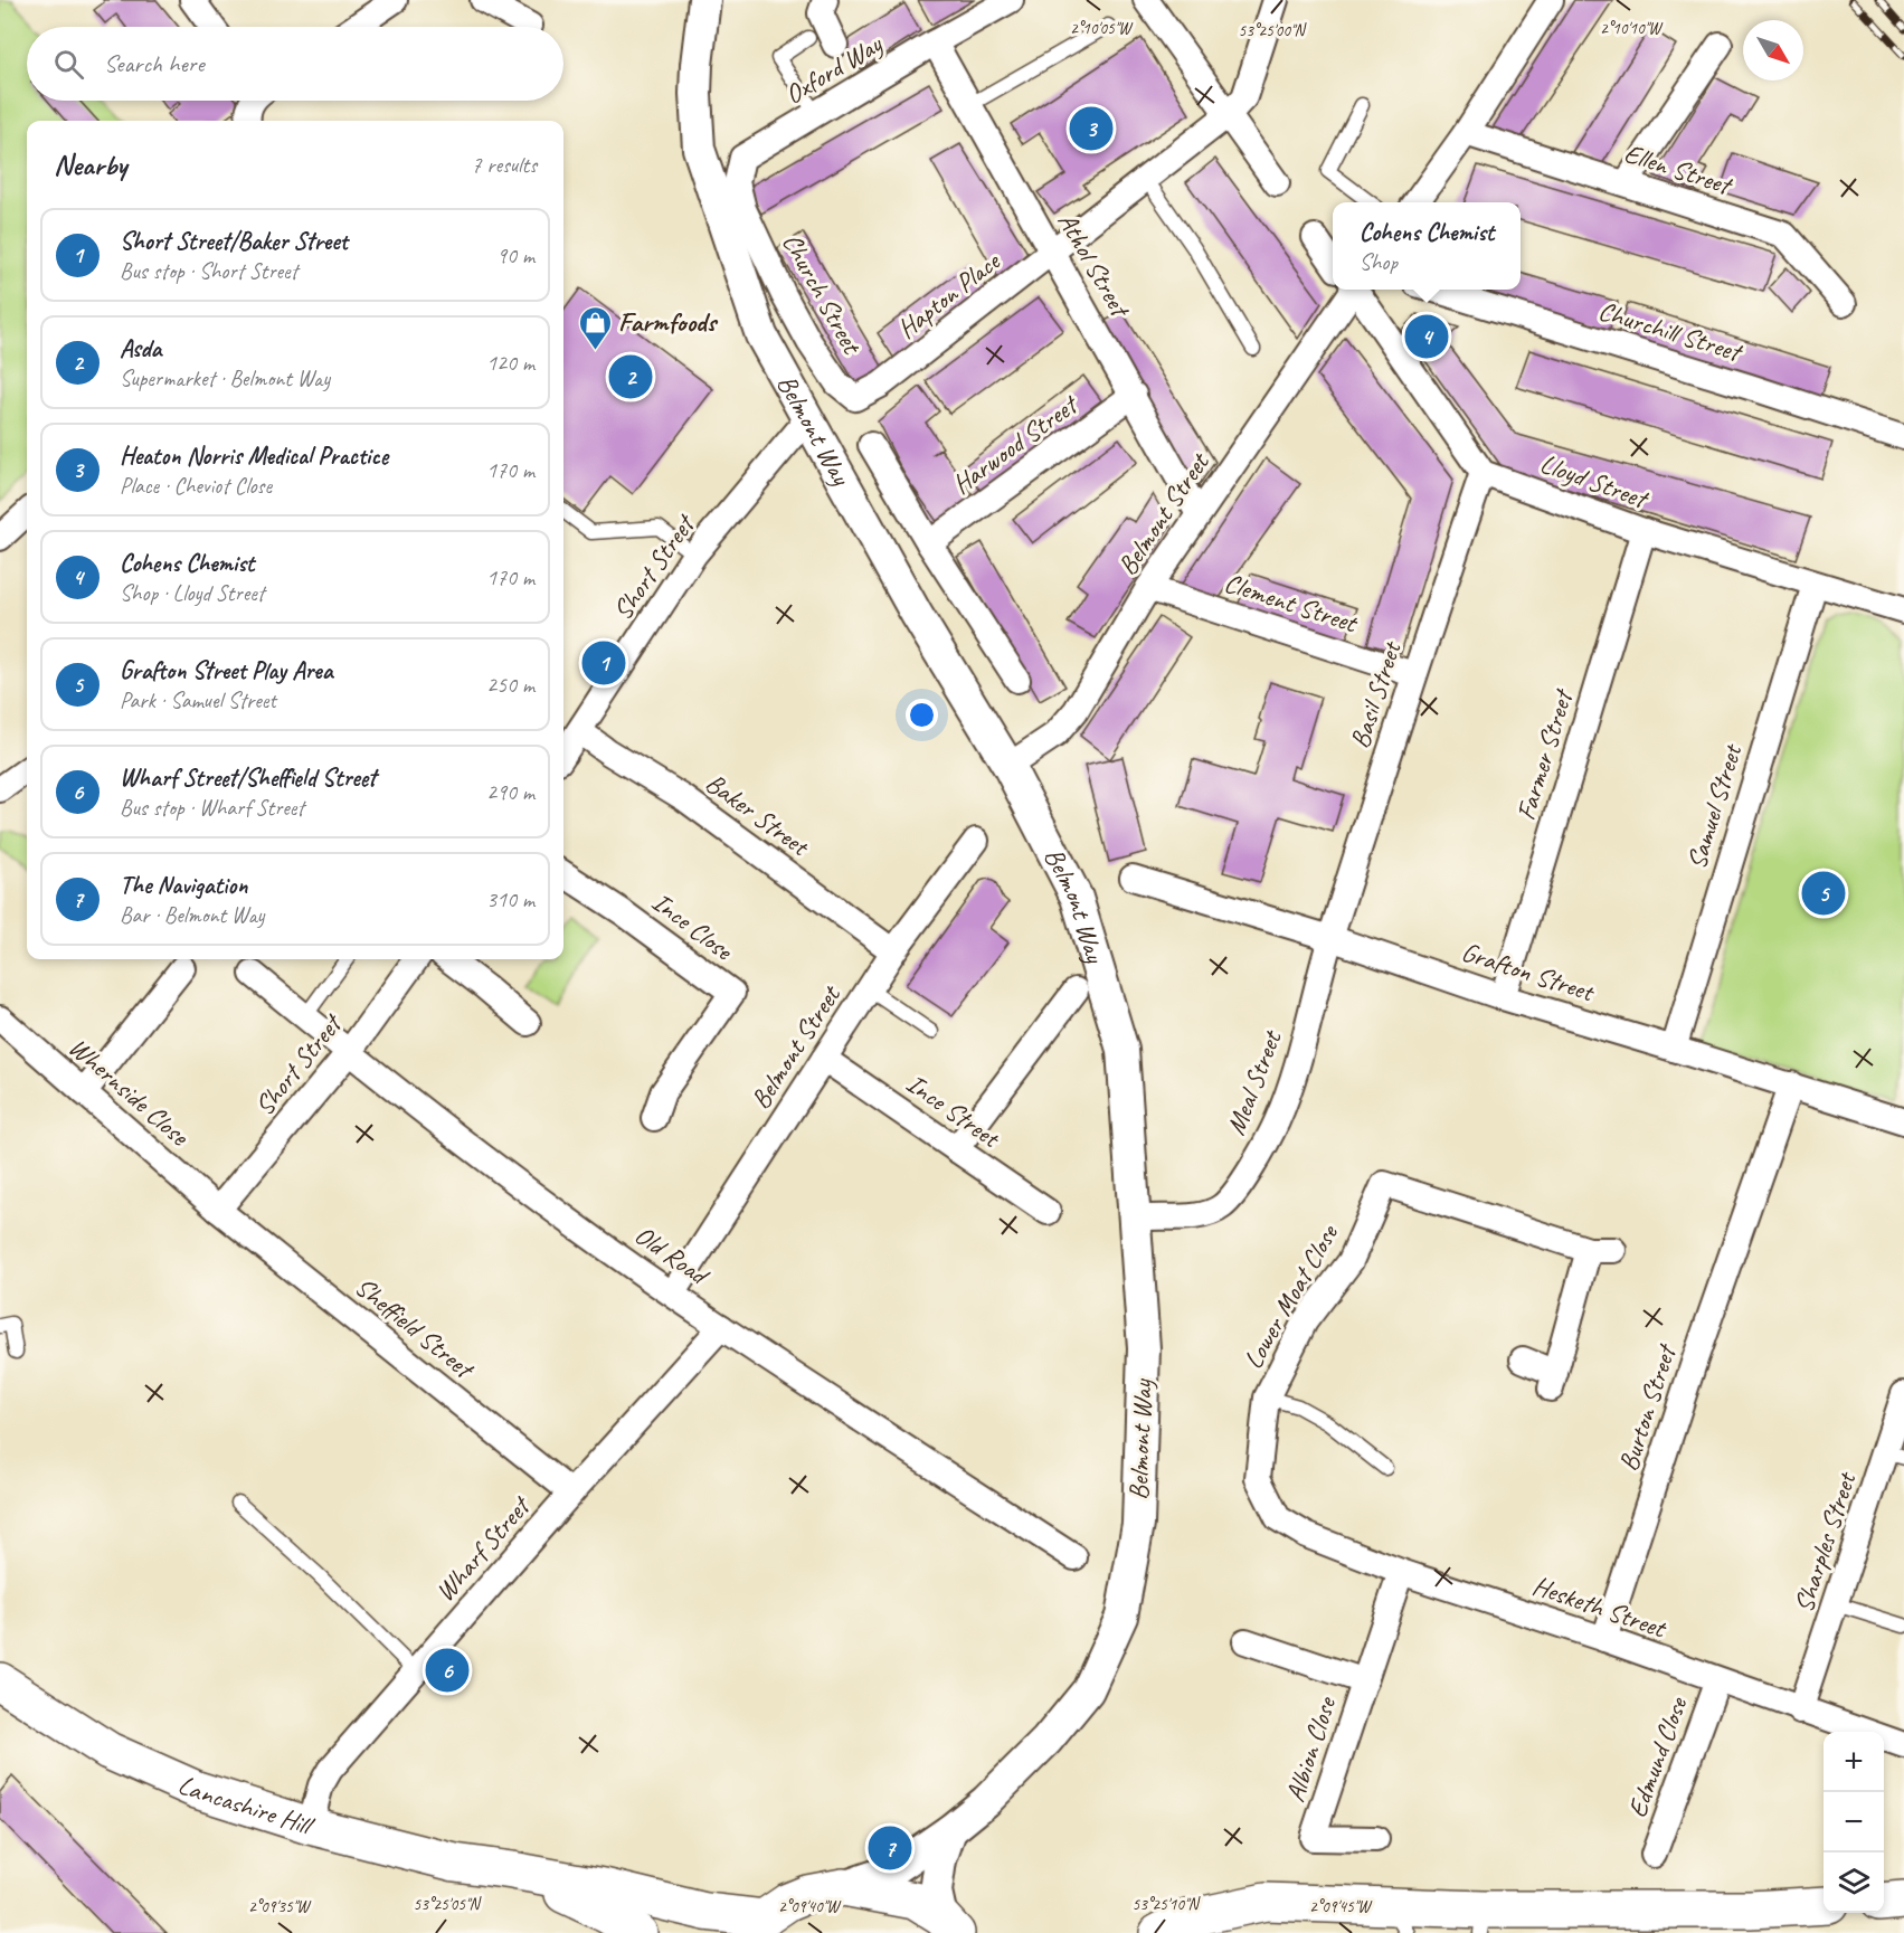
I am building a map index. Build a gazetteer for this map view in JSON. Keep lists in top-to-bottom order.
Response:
{
  "streets": {
    "main road": ["Lancashire Hill"],
    "street": [
      "Oxford Way",
      "Ellen Street",
      "Athol Street",
      "Church Street",
      "Hapton Place",
      "Churchill Street",
      "Belmont Way",
      "Harwood Street",
      "Lloyd Street",
      "Belmont Street",
      "Short Street",
      "Clement Street",
      "Basil Street",
      "Farmer Street",
      "Samuel Street",
      "Baker Street",
      "Ince Close",
      "Grafton Street",
      "Meal Street",
      "Whernside Close",
      "Ince Street",
      "Old Road",
      "Lower Moat Close",
      "Sheffield Street",
      "Burton Street",
      "Sharples Street",
      "Wharf Street",
      "Hesketh Street",
      "Albion Close",
      "Edmund Close"
    ]
  },
  "crossings": [
    ["Oxford Way", "Athol Street"],
    ["Oxford Way", "Church Street"],
    ["Athol Street", "Hapton Place"],
    ["Athol Street", "Harwood Street"],
    ["Athol Street", "Belmont Street"],
    ["Church Street", "Hapton Place"],
    ["Belmont Way", "Belmont Street"],
    ["Belmont Way", "Short Street"],
    ["Lloyd Street", "Basil Street"],
    ["Lloyd Street", "Farmer Street"],
    ["Lloyd Street", "Samuel Street"],
    ["Belmont Street", "Clement Street"],
    ["Belmont Street", "Baker Street"],
    ["Belmont Street", "Ince Street"],
    ["Belmont Street", "Old Road"],
    ["Short Street", "Baker Street"],
    ["Short Street", "Whernside Close"],
    ["Short Street", "Old Road"],
    ["Short Street", "Sheffield Street"],
    ["Clement Street", "Basil Street"],
    ["Basil Street", "Grafton Street"],
    ["Basil Street", "Meal Street"],
    ["Farmer Street", "Grafton Street"],
    ["Samuel Street", "Grafton Street"],
    ["Grafton Street", "Meal Street"],
    ["Grafton Street", "Burton Street"],
    ["Whernside Close", "Sheffield Street"],
    ["Old Road", "Wharf Street"],
    ["Lower Moat Close", "Hesketh Street"],
    ["Sheffield Street", "Wharf Street"],
    ["Burton Street", "Hesketh Street"],
    ["Sharples Street", "Hesketh Street"],
    ["Wharf Street", "Lancashire Hill"],
    ["Hesketh Street", "Albion Close"],
    ["Hesketh Street", "Edmund Close"]
  ],
  "places": {
    "shop": ["Farmfoods"]
  },
  "north": "bottom right",
  "page": {
    "search": "Search here",
    "pins": [
      "3",
      "4",
      "2",
      "1",
      "5",
      "6",
      "7"
    ],
    "heading": ["Nearby", "7 results"],
    "popup": ["Cohens Chemist", "Shop"],
    "list": [
      {
        "mark": "1",
        "name": "Short Street/Baker Street",
        "note": "Bus stop · Short Street",
        "value": "90 m"
      },
      {
        "mark": "2",
        "name": "Asda",
        "note": "Supermarket · Belmont Way",
        "value": "120 m"
      },
      {
        "mark": "3",
        "name": "Heaton Norris Medical Practice",
        "note": "Place · Cheviot Close",
        "value": "170 m"
      },
      {
        "mark": "4",
        "name": "Cohens Chemist",
        "note": "Shop · Lloyd Street",
        "value": "170 m"
      },
      {
        "mark": "5",
        "name": "Grafton Street Play Area",
        "note": "Park · Samuel Street",
        "value": "250 m"
      },
      {
        "mark": "6",
        "name": "Wharf Street/Sheffield Street",
        "note": "Bus stop · Wharf Street",
        "value": "290 m"
      },
      {
        "mark": "7",
        "name": "The Navigation",
        "note": "Bar · Belmont Way",
        "value": "310 m"
      }
    ],
    "map_buttons": ["+", "−"]
  },
  "coordinates": [
    "2°10'10\"W",
    "2°10'05\"W",
    "53°25'00\"N",
    "53°25'05\"N",
    "53°25'10\"N",
    "2°09'35\"W",
    "2°09'40\"W",
    "2°09'45\"W"
  ]
}
